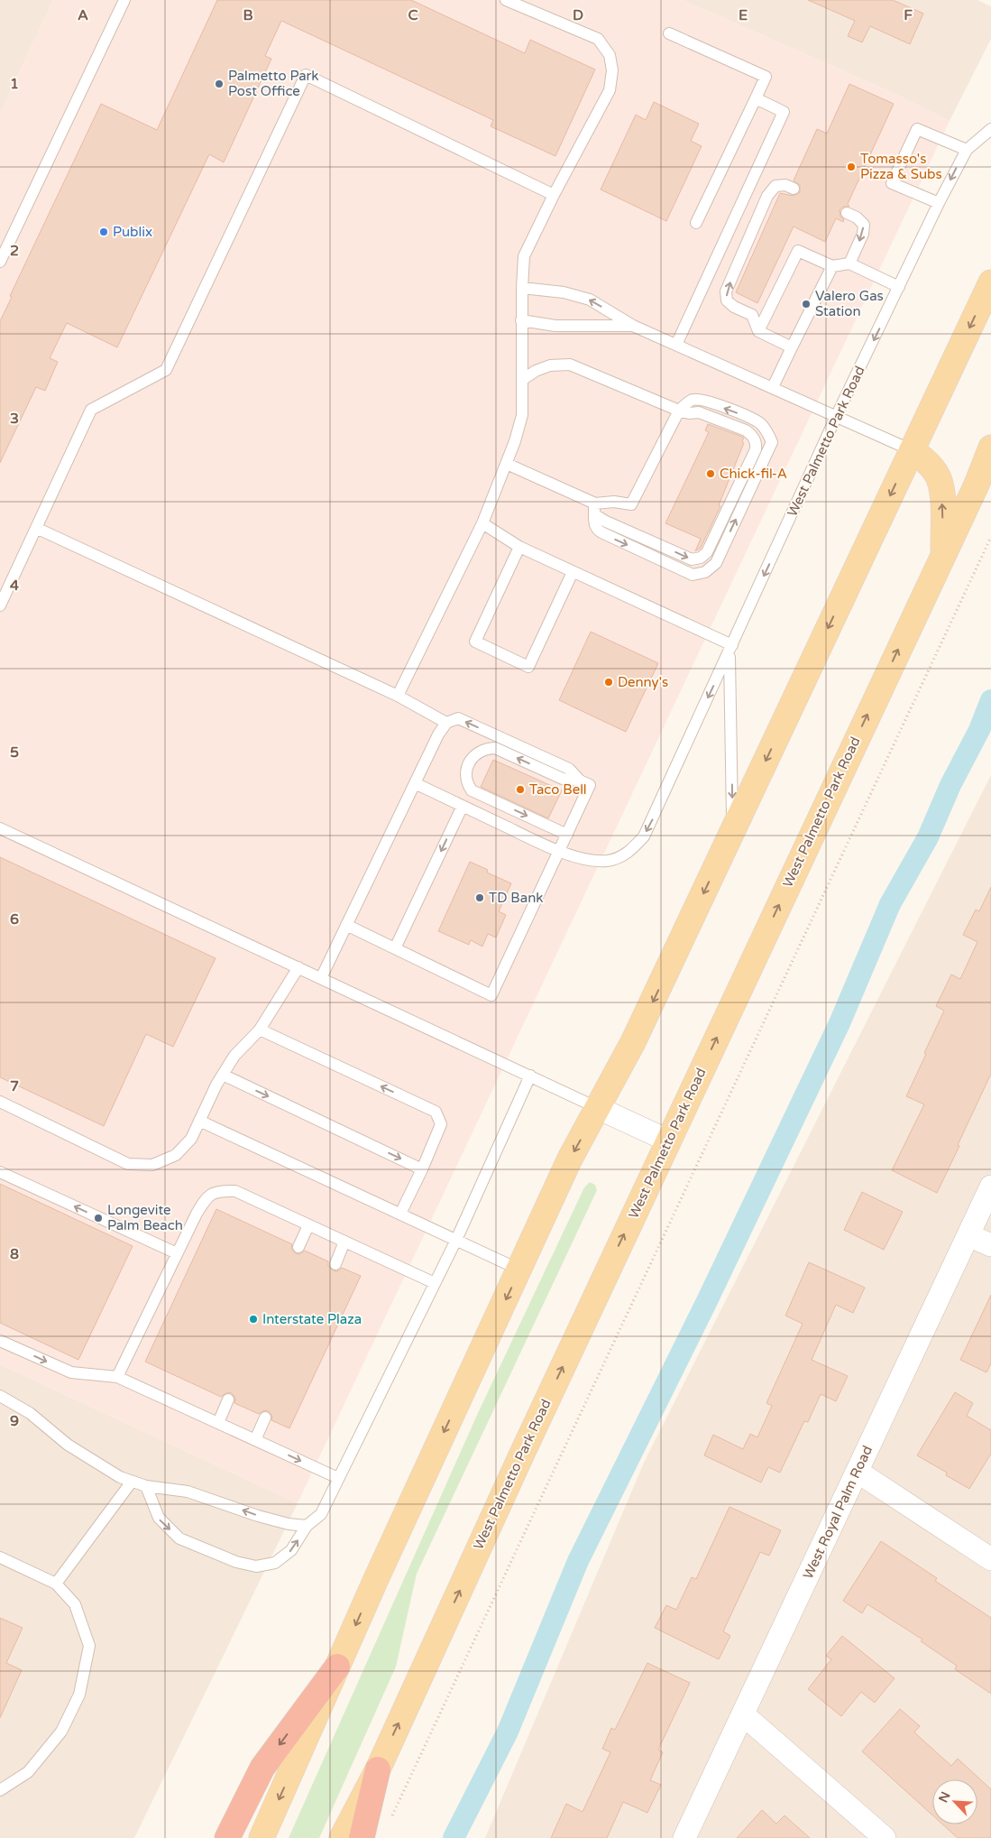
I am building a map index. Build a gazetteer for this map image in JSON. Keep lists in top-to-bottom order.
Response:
{
  "streets": {
    "main road": ["West Palmetto Park Road"],
    "street": ["West Royal Palm Road"]
  },
  "places": [
    "Palmetto Park Post Office",
    "Tomasso's Pizza & Subs",
    "Publix",
    "Valero Gas Station",
    "Chick-fil-A",
    "Denny's",
    "Taco Bell",
    "TD Bank",
    "Longevite Palm Beach",
    "Interstate Plaza"
  ],
  "north": "top left",
  "grid": {
    "columns": [
      "A",
      "B",
      "C",
      "D",
      "E",
      "F"
    ],
    "rows": [
      "1",
      "2",
      "3",
      "4",
      "5",
      "6",
      "7",
      "8",
      "9"
    ]
  }
}
